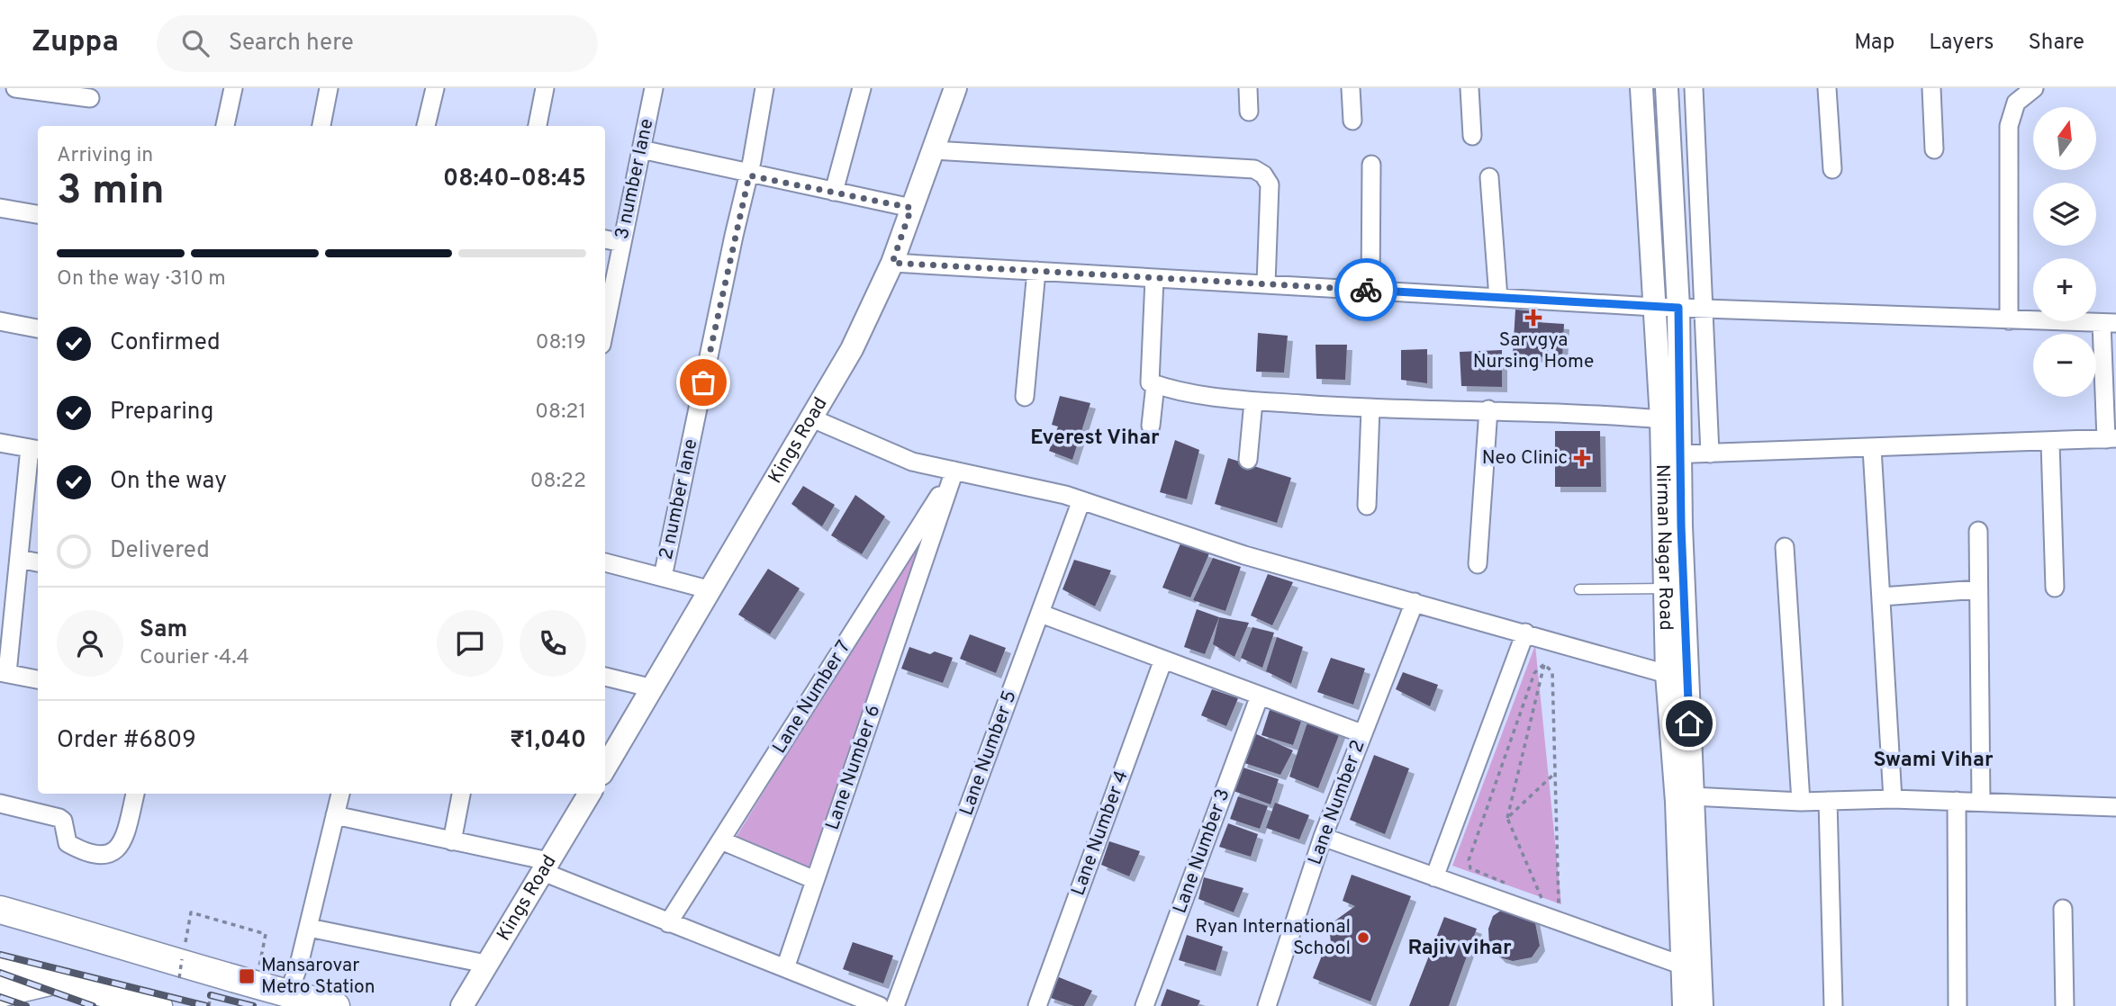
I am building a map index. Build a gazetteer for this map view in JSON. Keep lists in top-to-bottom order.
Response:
{
  "streets": {
    "street": [
      "3 number lane",
      "Kings Road",
      "2 number lane",
      "Nirman Nagar Road",
      "Lane Number 7",
      "Lane Number 5",
      "Lane Number 6",
      "Lane Number 2",
      "Lane Number 4",
      "Lane Number 3"
    ]
  },
  "crossings": [
    ["Lane Number 7", "Lane Number 6"]
  ],
  "districts": ["Everest Vihar", "Swami Vihar", "Rajiv vihar"],
  "places": {
    "health": ["Sarvgya Nursing Home", "Neo Clinic"],
    "other": ["Ryan International School"],
    "transit": ["Mansarovar Metro Station"]
  },
  "north": "top",
  "page": {
    "header": "Zuppa",
    "search": "Search here",
    "nav": ["Map", "Layers", "Share"],
    "map_buttons": ["+", "−"],
    "heading": ["3 min", "Arriving in", "08:40–08:45"],
    "panel": [
      "Sam",
      "Courier · 4.4",
      "Order #6809",
      "₹1,040"
    ],
    "bar": "On the way · 310 m",
    "list": [
      ["Confirmed", "08:19"],
      ["Preparing", "08:21"],
      ["On the way", "08:22"],
      "Delivered"
    ]
  }
}
